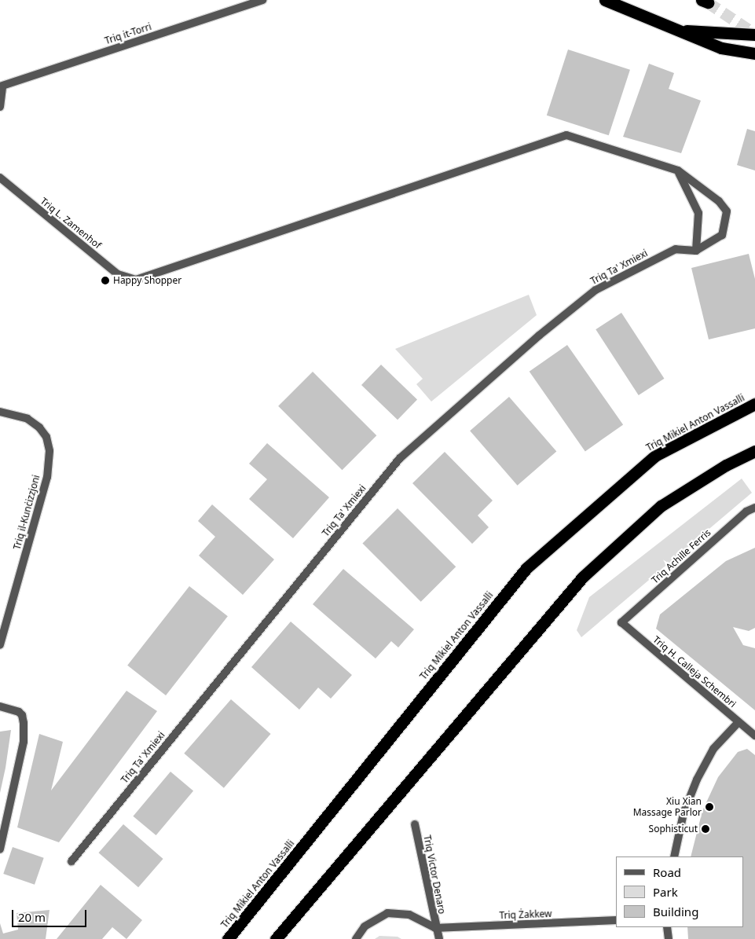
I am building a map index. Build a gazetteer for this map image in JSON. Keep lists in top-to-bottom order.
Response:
{
  "streets": {
    "highway": ["Triq Mikiel Anton Vassalli"],
    "street": [
      "Triq it-Torri",
      "Triq L. Zamenhof",
      "Triq Ta' Xmiexi",
      "Triq il-Kunċizzjoni",
      "Triq Achille Ferris",
      "Triq H. Calleja Schembri",
      "Triq Victor Denaro",
      "Triq Żakkew"
    ]
  },
  "crossings": [
    ["Triq Achille Ferris", "Triq H. Calleja Schembri"],
    ["Triq Victor Denaro", "Triq Żakkew"]
  ],
  "places": ["Happy Shopper", "Xiu Xian Massage Parlor", "Sophisticut"],
  "legend": ["Road", "Park", "Building"],
  "scale_bar": "20 m"
}
